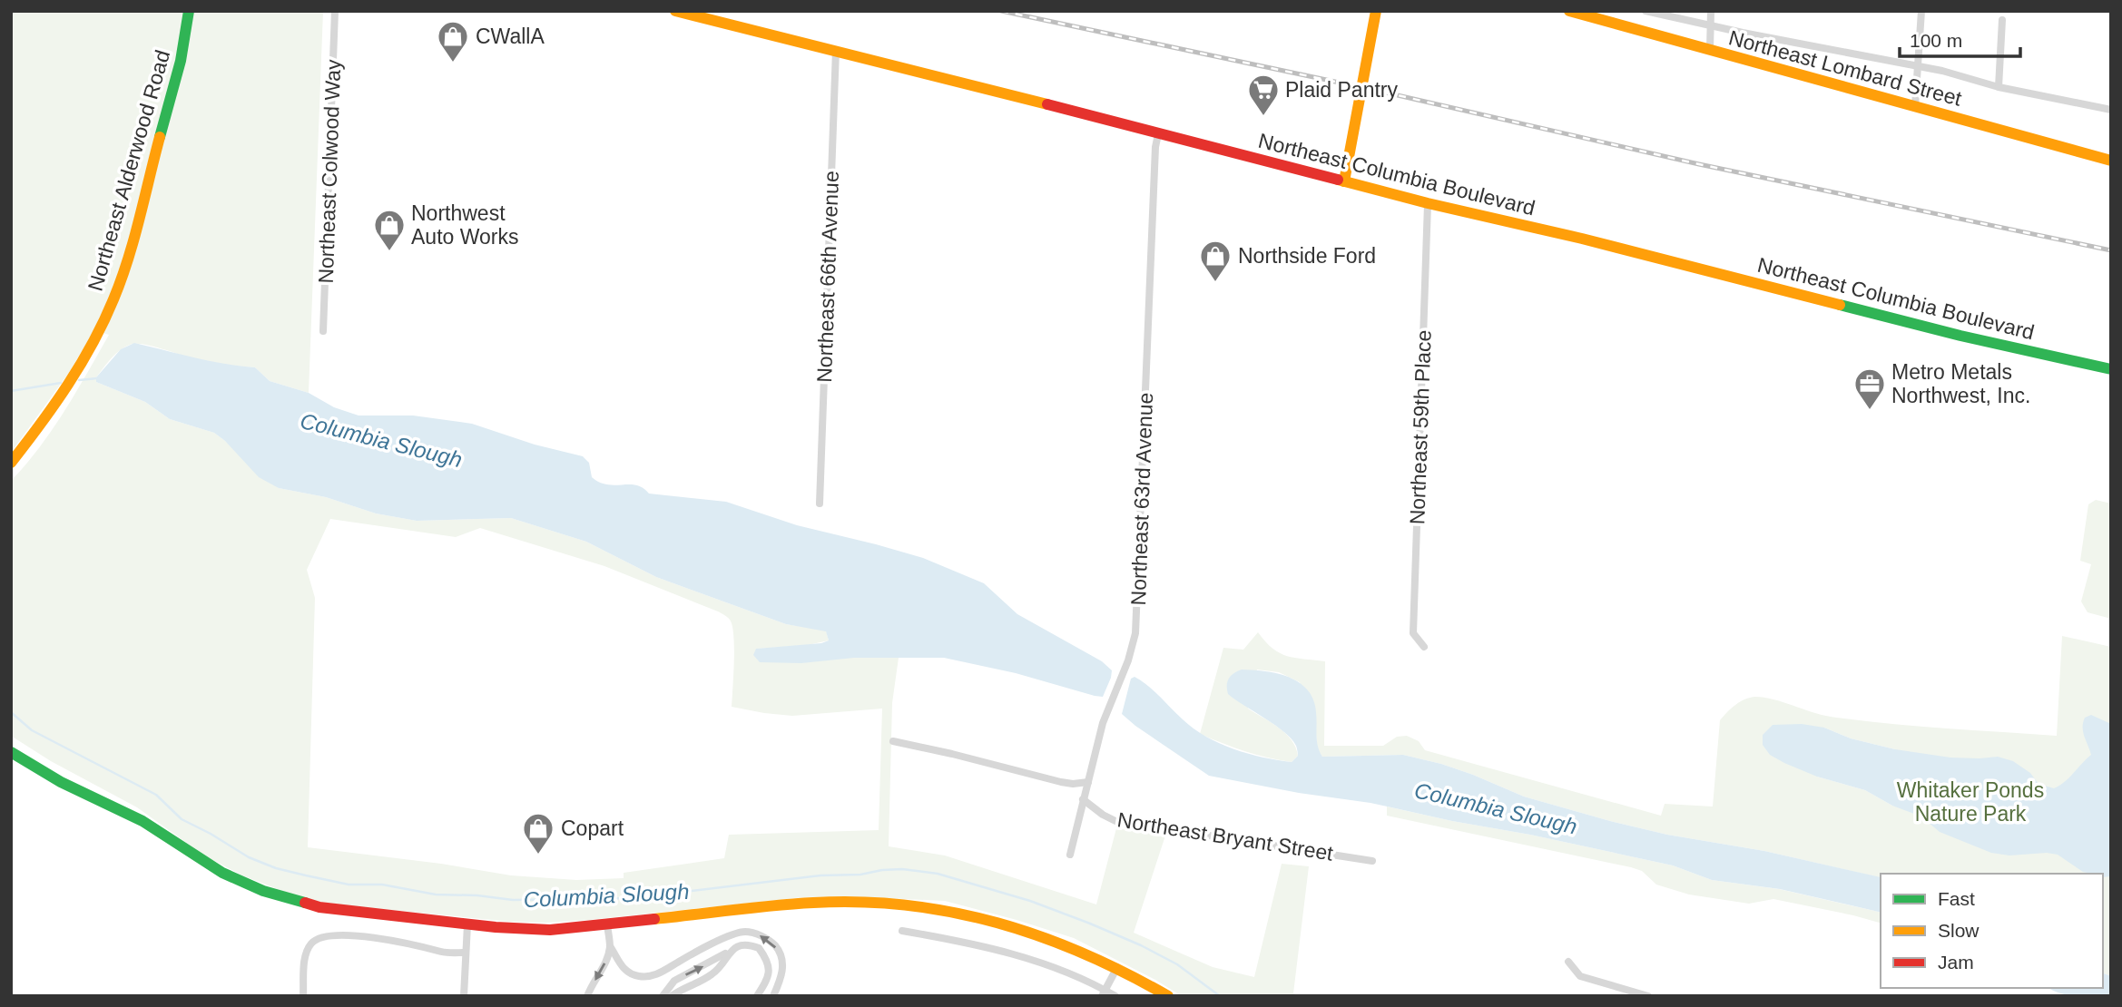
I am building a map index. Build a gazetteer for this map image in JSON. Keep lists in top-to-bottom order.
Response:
{
  "streets": {
    "main road": ["Northeast Lombard Street", "Northeast Alderwood Road", "Northeast Columbia Boulevard"],
    "street": [
      "Northeast Colwood Way",
      "Northeast 66th Avenue",
      "Northeast 59th Place",
      "Northeast 63rd Avenue",
      "Northeast Bryant Street"
    ]
  },
  "crossings": [
    ["Northeast Columbia Boulevard", "Northeast 66th Avenue"],
    ["Northeast Columbia Boulevard", "Northeast 59th Place"],
    ["Northeast Columbia Boulevard", "Northeast 63rd Avenue"],
    ["Northeast 63rd Avenue", "Northeast Bryant Street"]
  ],
  "water": ["Columbia Slough"],
  "parks": ["Whitaker Ponds Nature Park"],
  "places": {
    "shop": [
      "CWallA",
      "Northwest Auto Works",
      "Northside Ford",
      "Copart"
    ],
    "supermarket": ["Plaid Pantry"],
    "office": ["Metro Metals Northwest, Inc."]
  },
  "legend": ["Fast", "Slow", "Jam"],
  "scale_bar": "100 m"
}
